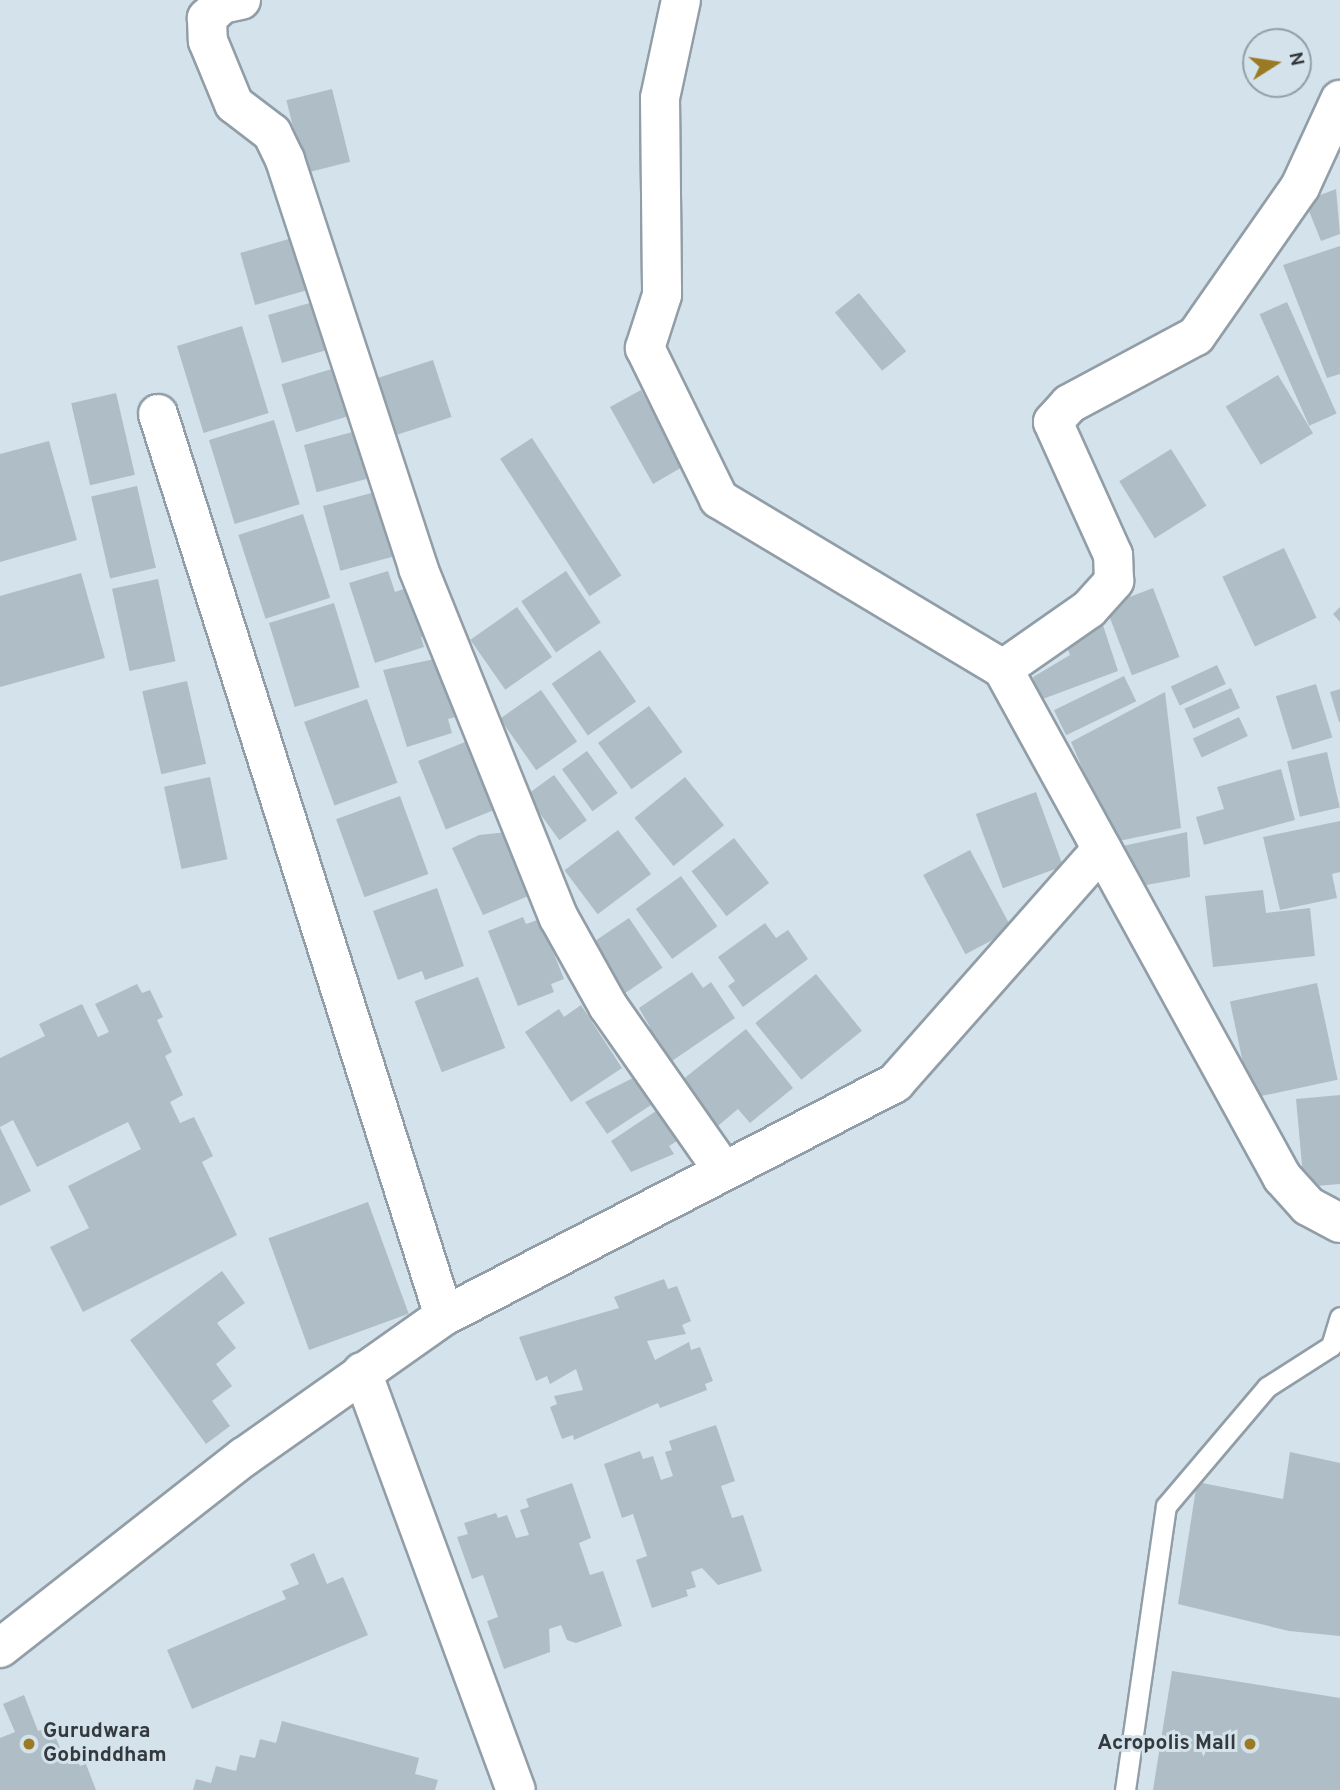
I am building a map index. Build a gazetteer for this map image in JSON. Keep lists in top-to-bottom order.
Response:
{
  "places": ["Gurudwara Gobinddham", "Acropolis Mall"],
  "north": "right"
}
